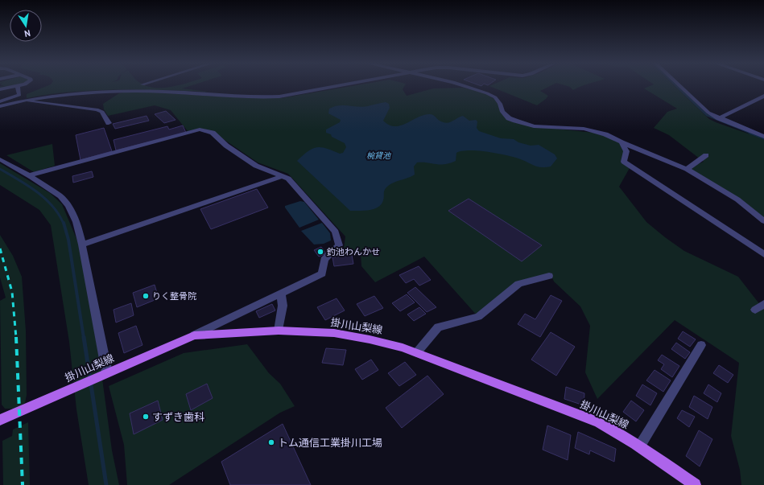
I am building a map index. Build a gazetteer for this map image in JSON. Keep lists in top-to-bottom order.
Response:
{
  "streets": {
    "main road": ["掛川山梨線"]
  },
  "water": ["椀貸池"],
  "places": [
    "釣池わんかせ",
    "りく整骨院",
    "すずき歯科",
    "トム通信工業掛川工場"
  ],
  "north": "bottom"
}
